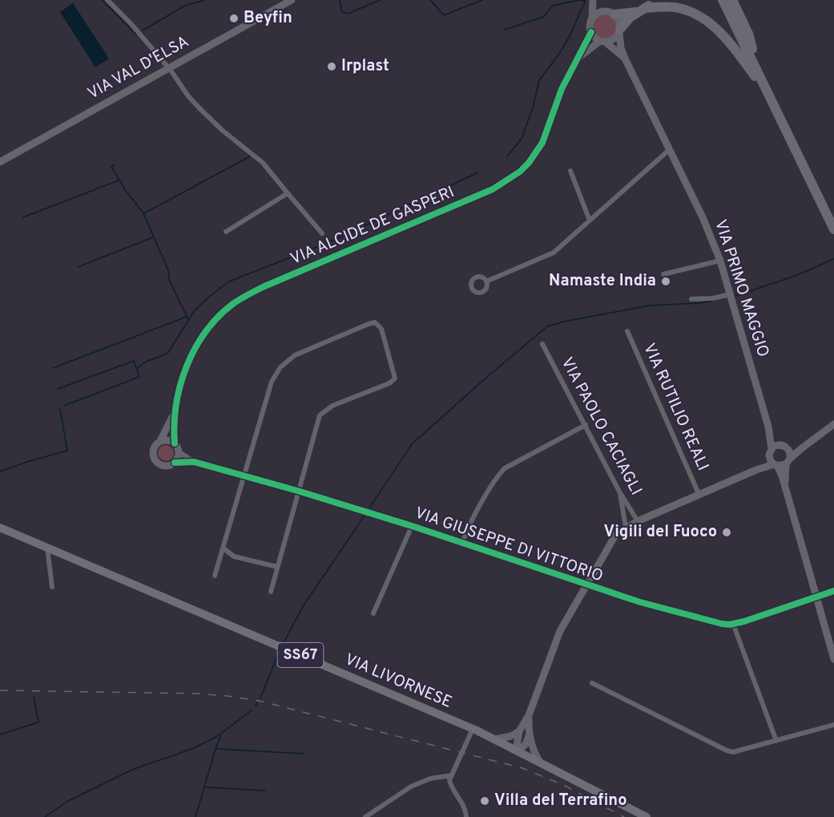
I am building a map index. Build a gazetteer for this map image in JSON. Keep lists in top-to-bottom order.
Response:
{
  "streets": {
    "main road": ["SS67", "VIA LIVORNESE"],
    "street": [
      "VIA VAL D'ELSA",
      "VIA ALCIDE DE GASPERI",
      "VIA PRIMO MAGGIO",
      "VIA RUTILIO REALI",
      "VIA PAOLO CACIAGLI",
      "VIA GIUSEPPE DI VITTORIO"
    ]
  },
  "crossings": [
    ["VIA ALCIDE DE GASPERI", "VIA PRIMO MAGGIO"],
    ["VIA ALCIDE DE GASPERI", "VIA GIUSEPPE DI VITTORIO"],
    ["VIA PRIMO MAGGIO", "VIA GIUSEPPE DI VITTORIO"]
  ],
  "places": [
    "Beyfin",
    "Irplast",
    "Namaste India",
    "Vigili del Fuoco",
    "Villa del Terrafino"
  ]
}
